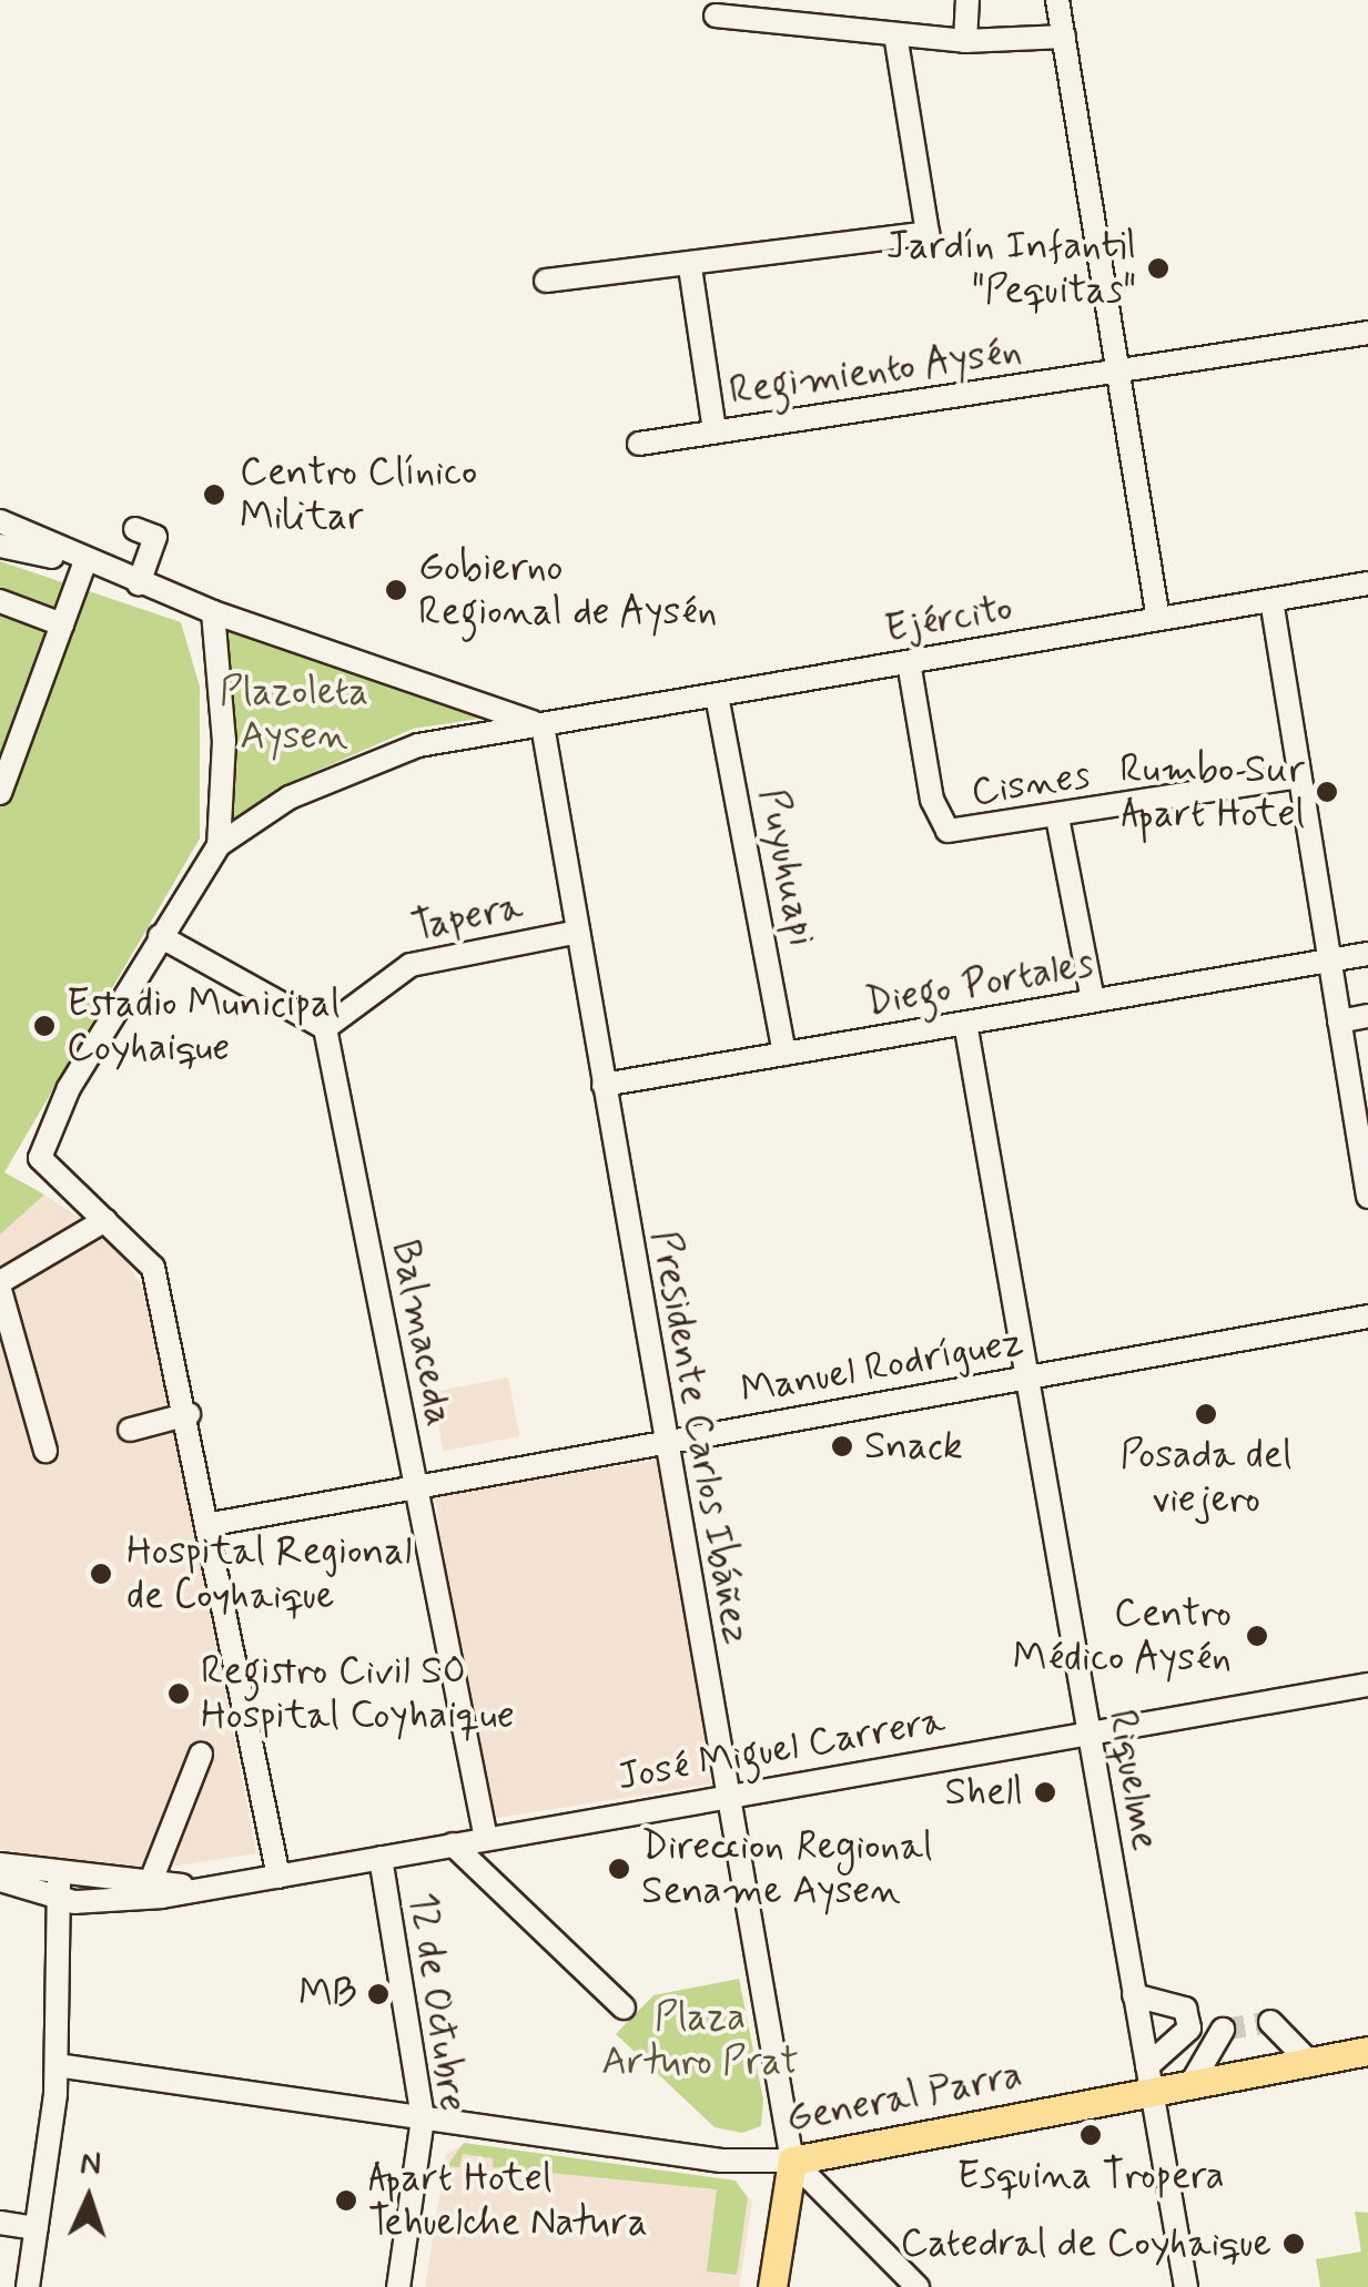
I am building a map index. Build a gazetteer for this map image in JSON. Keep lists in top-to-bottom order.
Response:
{
  "streets": {
    "main road": ["General Parra"],
    "street": [
      "Regimiento Aysén",
      "Ejército",
      "Cisnes",
      "Puyuhuapi",
      "Tapera",
      "Diego Portales",
      "Balmaceda",
      "Manuel Rodríguez",
      "Presidente Carlos Ibáñez",
      "José Miguel Carrera",
      "Riquelme",
      "12 de Octubre"
    ]
  },
  "crossings": [
    ["Ejército", "Cisnes"],
    ["Ejército", "Puyuhuapi"],
    ["Ejército", "Presidente Carlos Ibáñez"],
    ["Puyuhuapi", "Diego Portales"],
    ["Tapera", "Balmaceda"],
    ["Tapera", "Presidente Carlos Ibáñez"],
    ["Diego Portales", "Presidente Carlos Ibáñez"],
    ["Diego Portales", "Riquelme"],
    ["Balmaceda", "Manuel Rodríguez"],
    ["Balmaceda", "José Miguel Carrera"],
    ["Manuel Rodríguez", "Presidente Carlos Ibáñez"],
    ["Manuel Rodríguez", "Riquelme"],
    ["Presidente Carlos Ibáñez", "José Miguel Carrera"],
    ["Presidente Carlos Ibáñez", "General Parra"],
    ["José Miguel Carrera", "Riquelme"],
    ["José Miguel Carrera", "12 de Octubre"],
    ["Riquelme", "General Parra"],
    ["12 de Octubre", "General Parra"]
  ],
  "parks": ["Plazoleta Aysen", "Plaza Arturo Prat"],
  "places": [
    "Jardín Infantil \"Pequitas\"",
    "Centro Clínico Militar",
    "Gobierno Regional de Aysén",
    "Rumbo Sur Apart Hotel",
    "Estadio Municipal Coyhaique",
    "Posada del viejero",
    "Snack",
    "Hospital Regional de Coyhaique",
    "Centro Médico Aysén",
    "Registro Civil SO Hospital Coyhaique",
    "Shell",
    "Direccion Regional Sename Aysen",
    "MB",
    "Esquina Tropera",
    "Apart Hotel Tehuelche Natura",
    "Catedral de Coyhaique"
  ],
  "north": "top"
}
